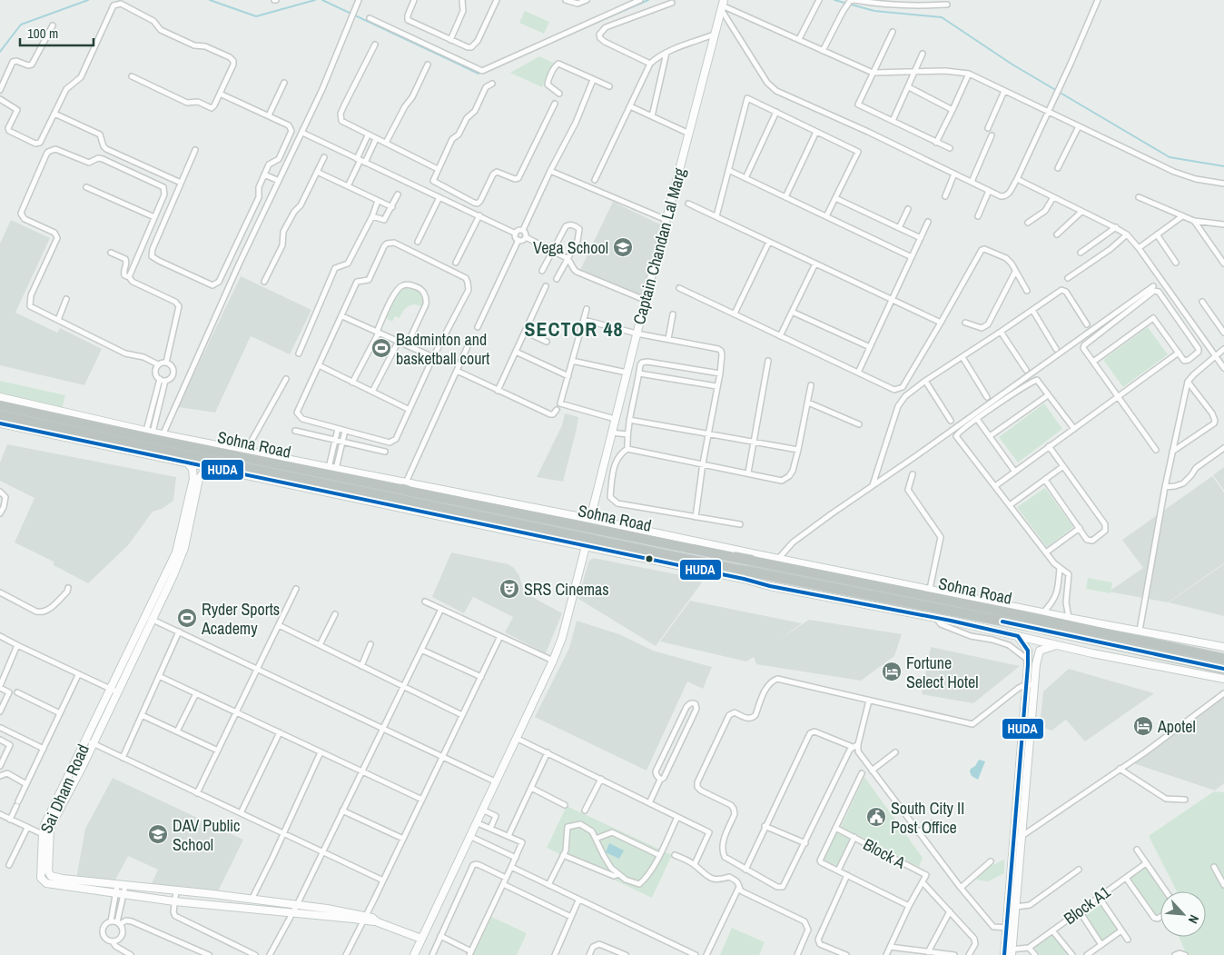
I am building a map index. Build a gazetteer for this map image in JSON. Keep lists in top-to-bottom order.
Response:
{
  "streets": {
    "highway": ["Sohna Road"],
    "main road": ["Captain Chandan Lal Marg", "Sai Dham Road"],
    "street": ["Block A", "Block A1"]
  },
  "districts": ["SECTOR 48"],
  "places": {
    "school or university": ["Vega School", "DAV Public School"],
    "sports": ["Badminton and basketball court", "Ryder Sports Academy"],
    "theatre": ["SRS Cinemas"],
    "hotel": ["Fortune Select Hotel", "Apotel"],
    "public building": ["South City II Post Office"]
  },
  "lines": ["transit line HUDA"],
  "scale_bar": "100 m",
  "north": "bottom right"
}
